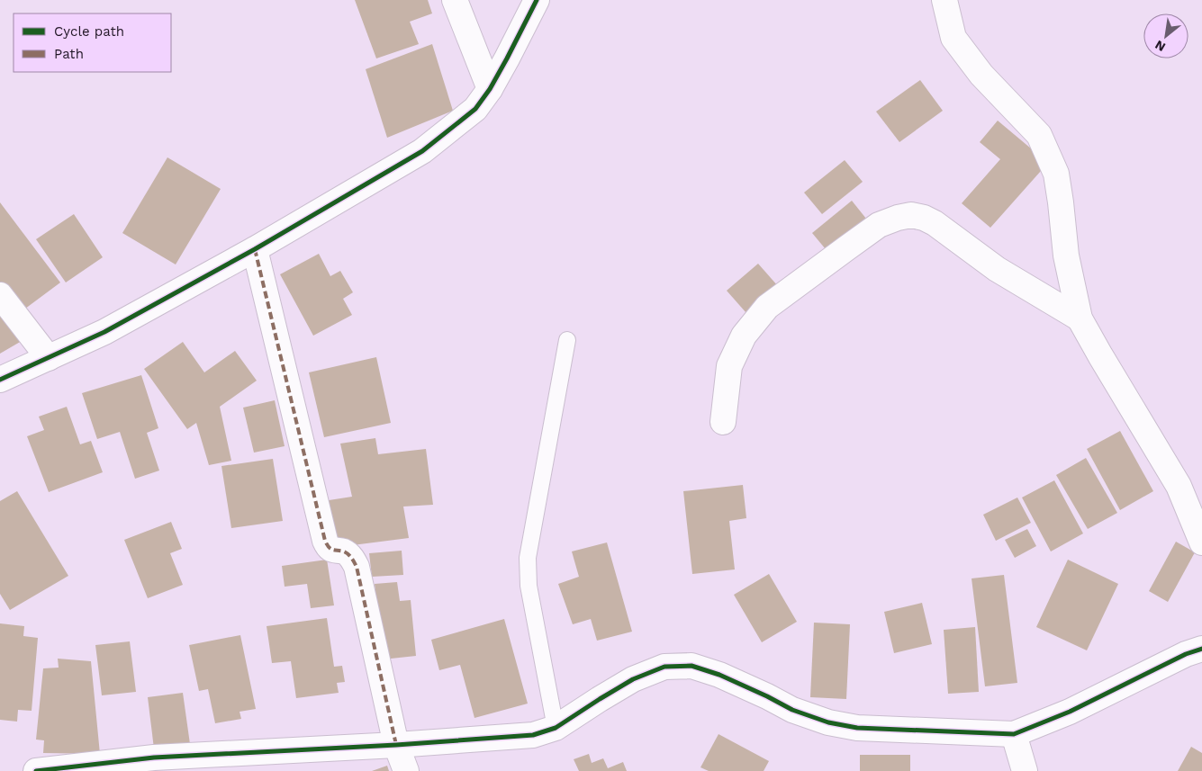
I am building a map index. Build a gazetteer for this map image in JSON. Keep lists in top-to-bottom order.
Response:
{
  "legend": ["Cycle path", "Path"],
  "north": "bottom left"
}
